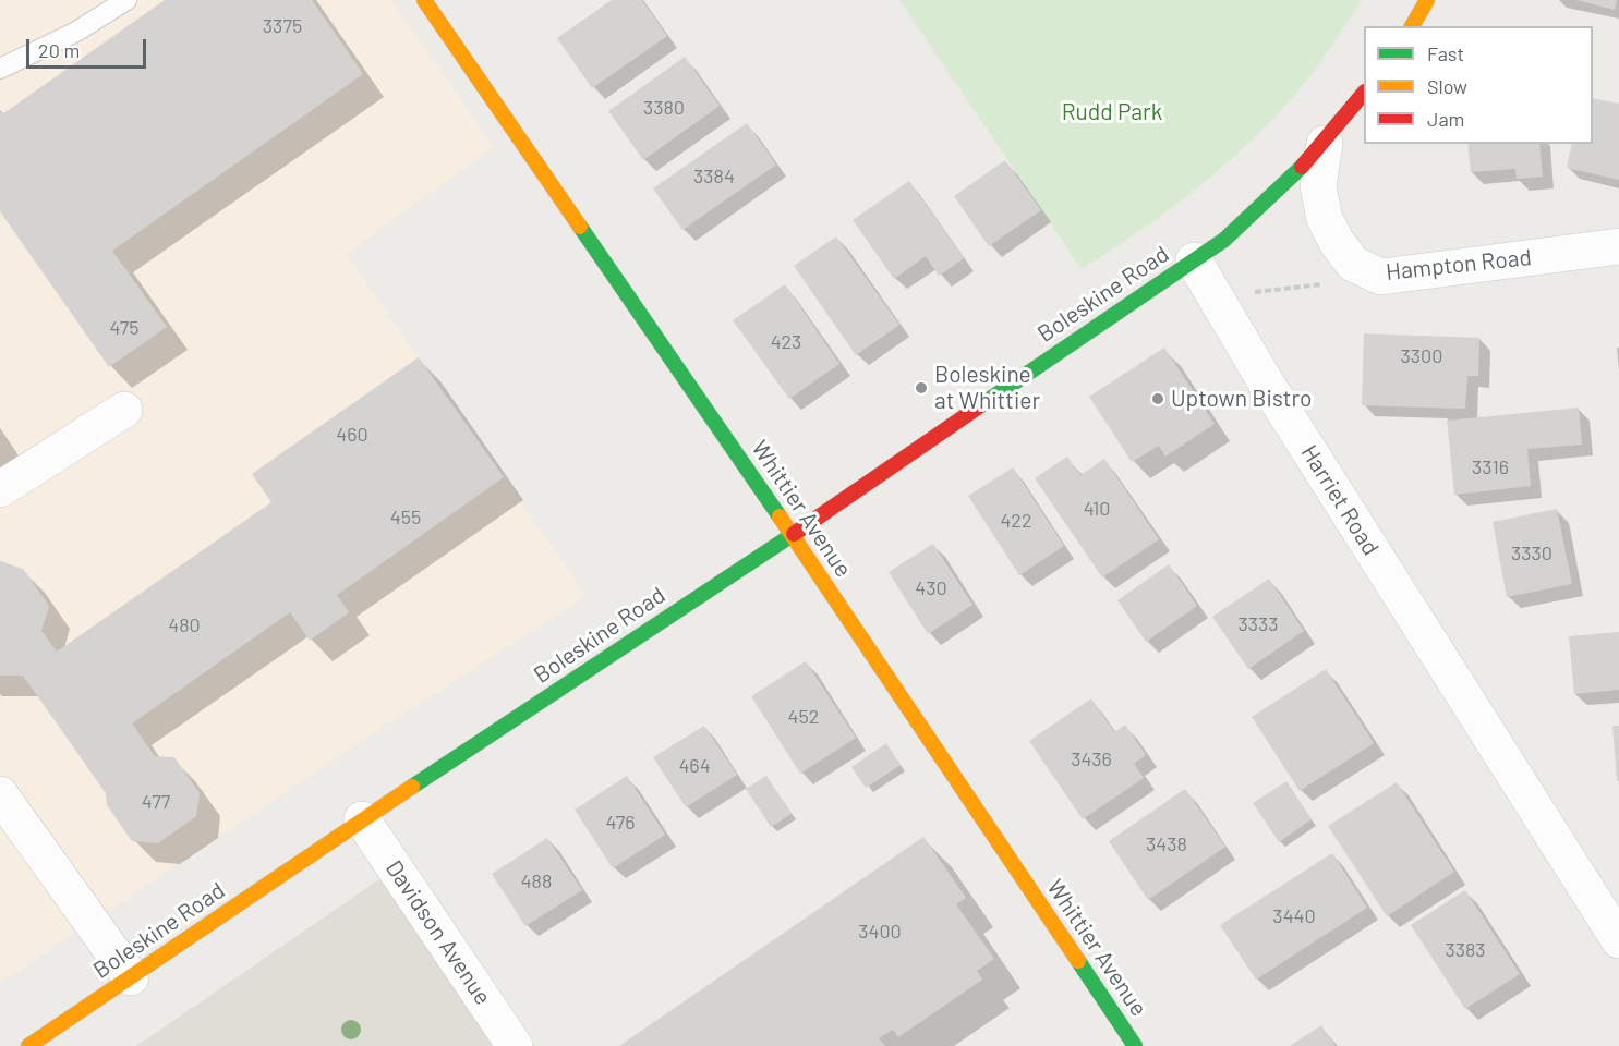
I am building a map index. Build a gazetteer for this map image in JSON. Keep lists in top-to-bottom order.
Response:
{
  "streets": {
    "main road": ["Boleskine Road", "Whittier Avenue"],
    "street": ["Hampton Road", "Harriet Road", "Davidson Avenue"]
  },
  "crossings": [
    ["Boleskine Road", "Harriet Road"],
    ["Boleskine Road", "Whittier Avenue"],
    ["Boleskine Road", "Davidson Avenue"]
  ],
  "parks": ["Rudd Park"],
  "places": ["Boleskine at Whittier", "Uptown Bistro"],
  "house_numbers": [
    "3375",
    "3380",
    "3384",
    "475",
    "423",
    "3300",
    "460",
    "3316",
    "410",
    "455",
    "422",
    "3330",
    "430",
    "3333",
    "480",
    "452",
    "3436",
    "464",
    "477",
    "476",
    "3438",
    "488",
    "3440",
    "3400",
    "3383"
  ],
  "legend": ["Fast", "Slow", "Jam"],
  "scale_bar": "20 m"
}
